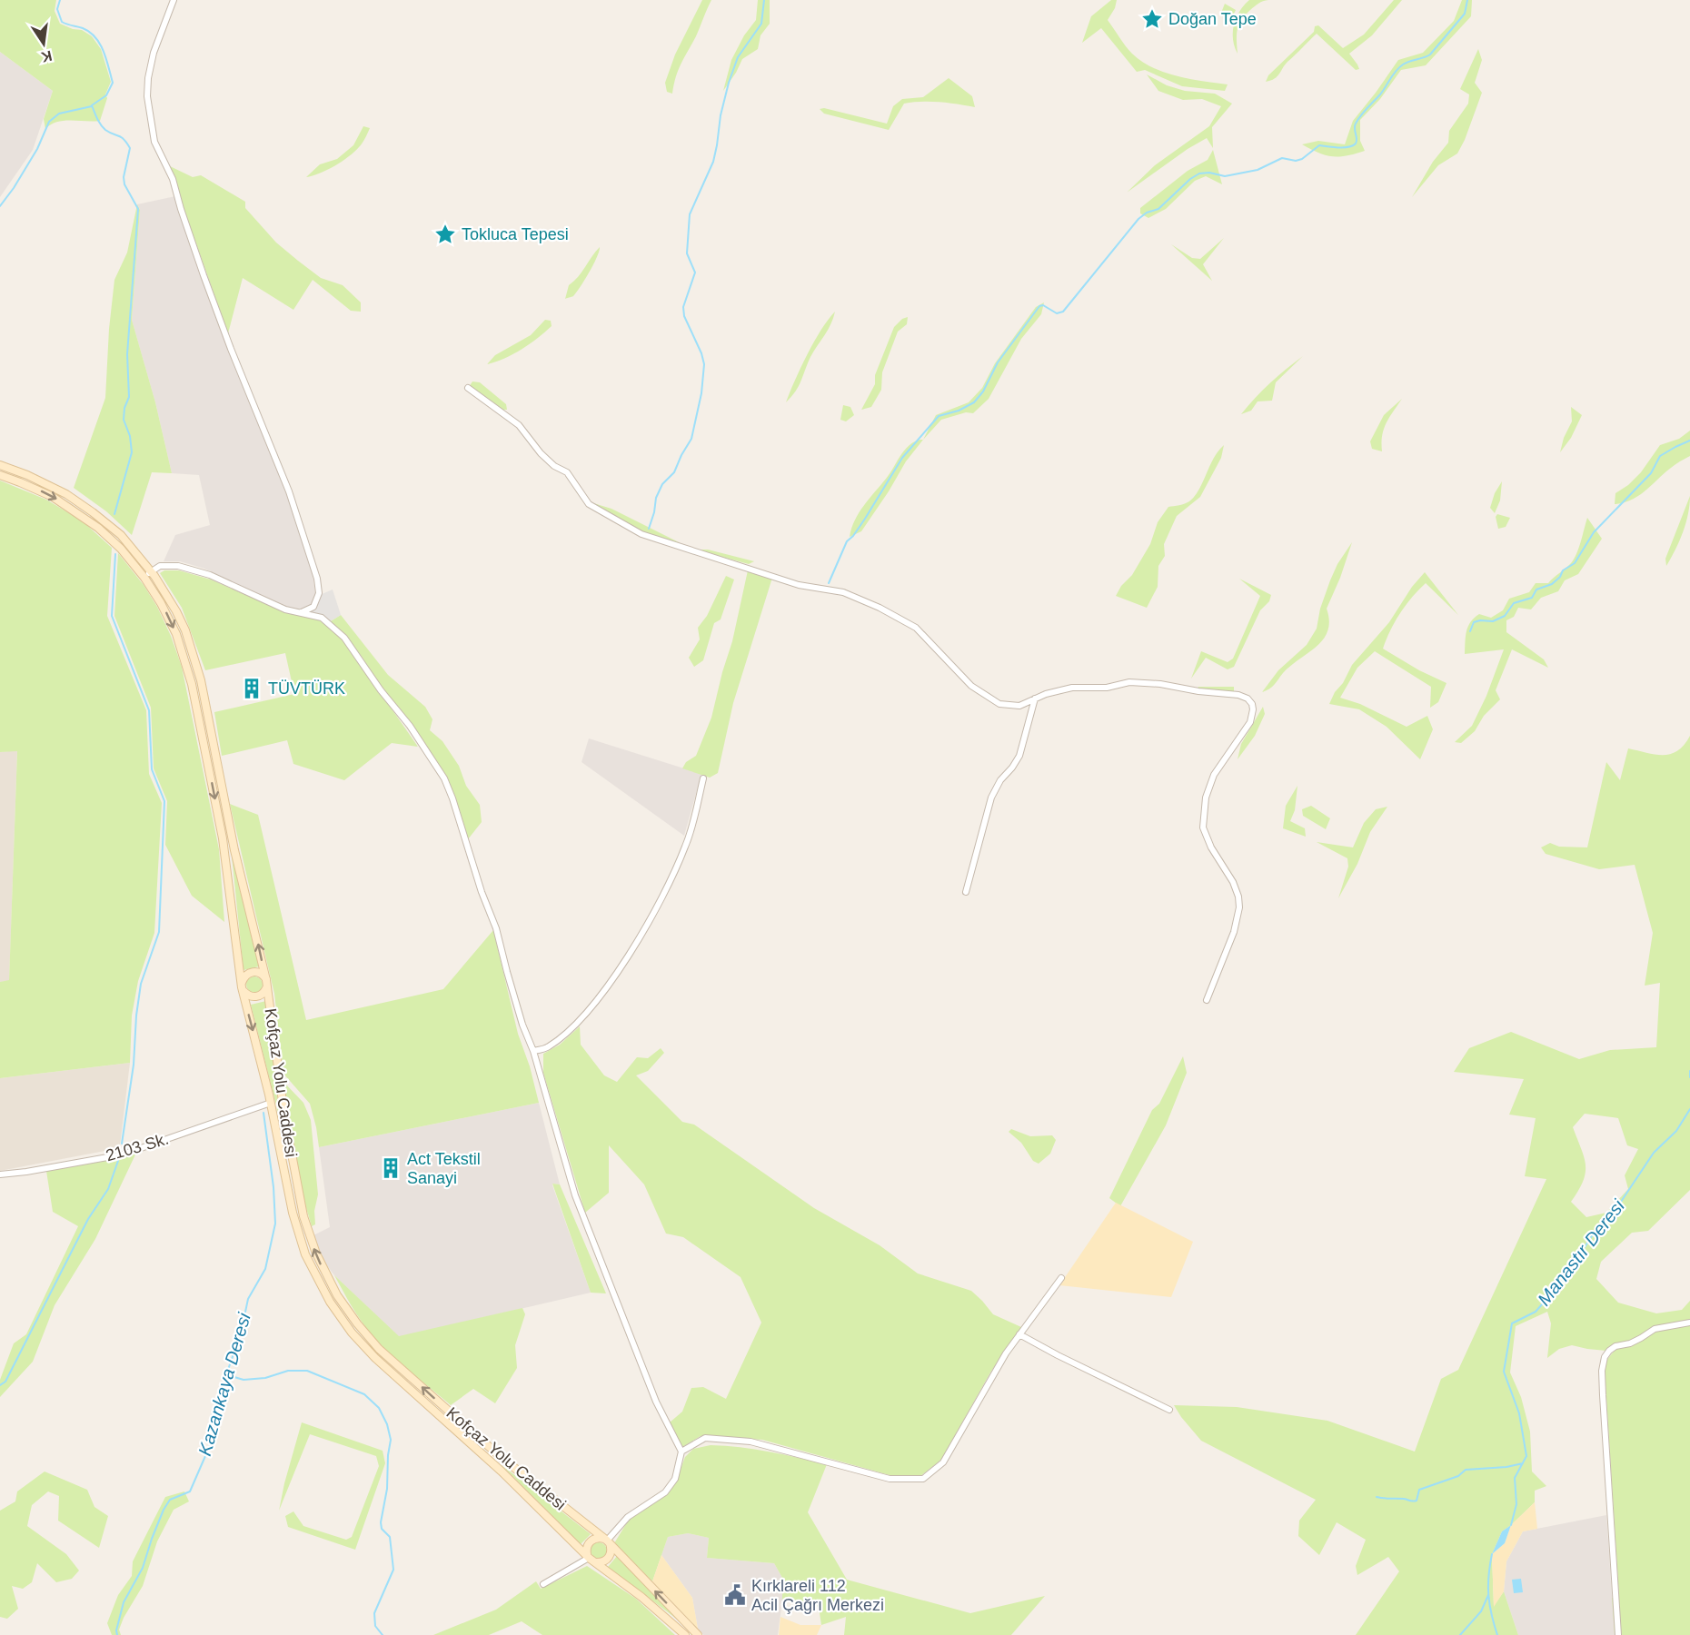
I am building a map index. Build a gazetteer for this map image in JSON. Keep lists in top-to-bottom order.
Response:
{
  "streets": {
    "main road": ["Kofçaz Yolu Caddesi"],
    "street": ["2103 Sk."]
  },
  "crossings": [
    ["Kofçaz Yolu Caddesi", "2103 Sk."]
  ],
  "water": ["Manastır Deresi", "Kazankaya Deresi"],
  "places": {
    "place": ["Doğan Tepe", "Tokluca Tepesi"],
    "building": ["TÜVTÜRK", "Act Tekstil Sanayi"],
    "public building": ["Kırklareli 112 Acil Çağrı Merkezi"]
  },
  "north": "bottom"
}
